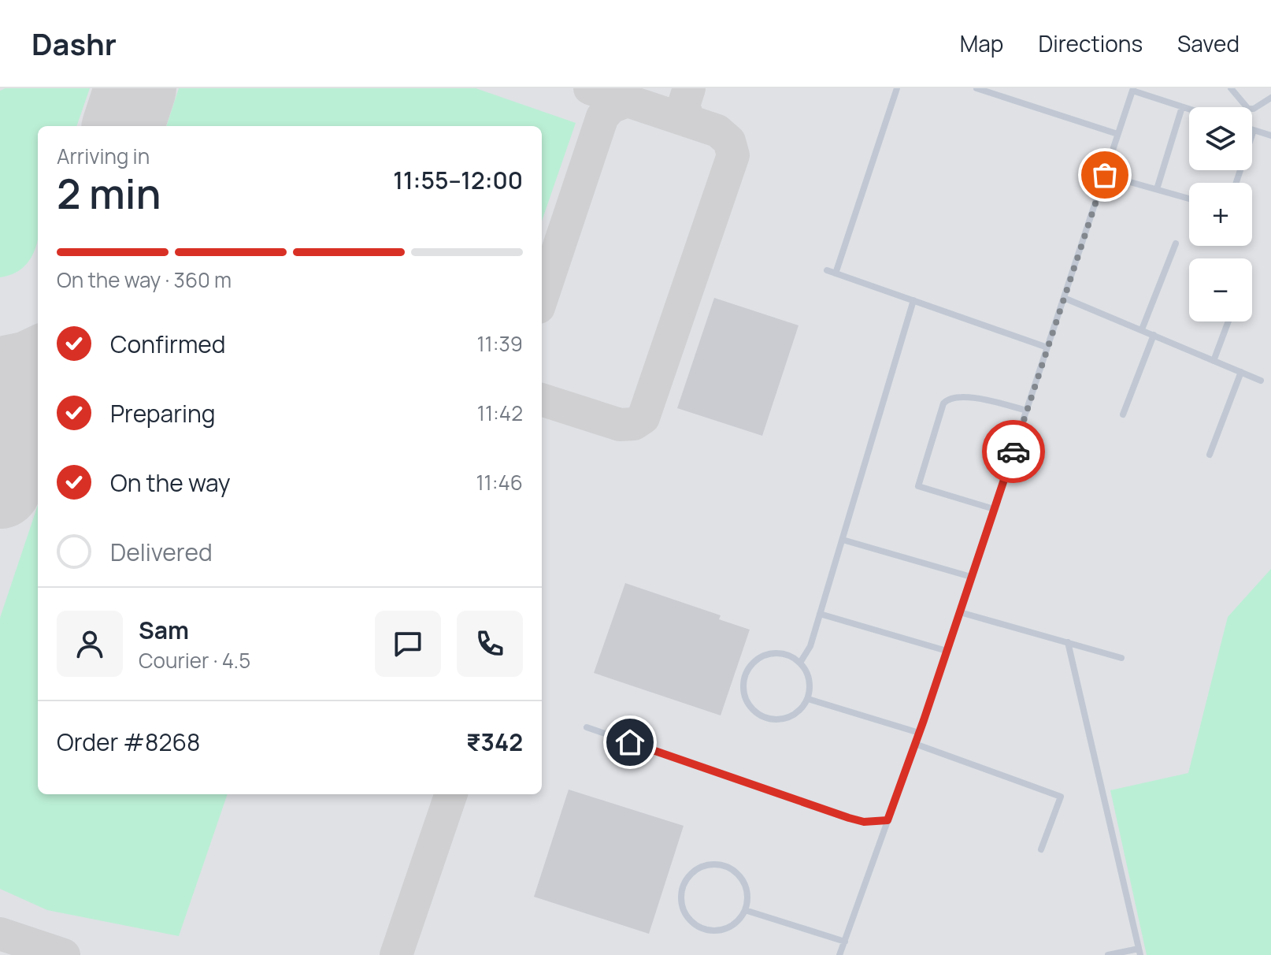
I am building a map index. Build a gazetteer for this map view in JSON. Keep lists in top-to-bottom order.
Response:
{
  "page": {
    "header": "Dashr",
    "nav": ["Map", "Directions", "Saved"],
    "map_buttons": ["+", "−"],
    "heading": ["2 min", "Arriving in", "11:55–12:00"],
    "panel": [
      "Sam",
      "Courier · 4.5",
      "Order #8268",
      "₹342"
    ],
    "bar": "On the way · 360 m",
    "list": [
      ["Confirmed", "11:39"],
      ["Preparing", "11:42"],
      ["On the way", "11:46"],
      "Delivered"
    ]
  }
}
